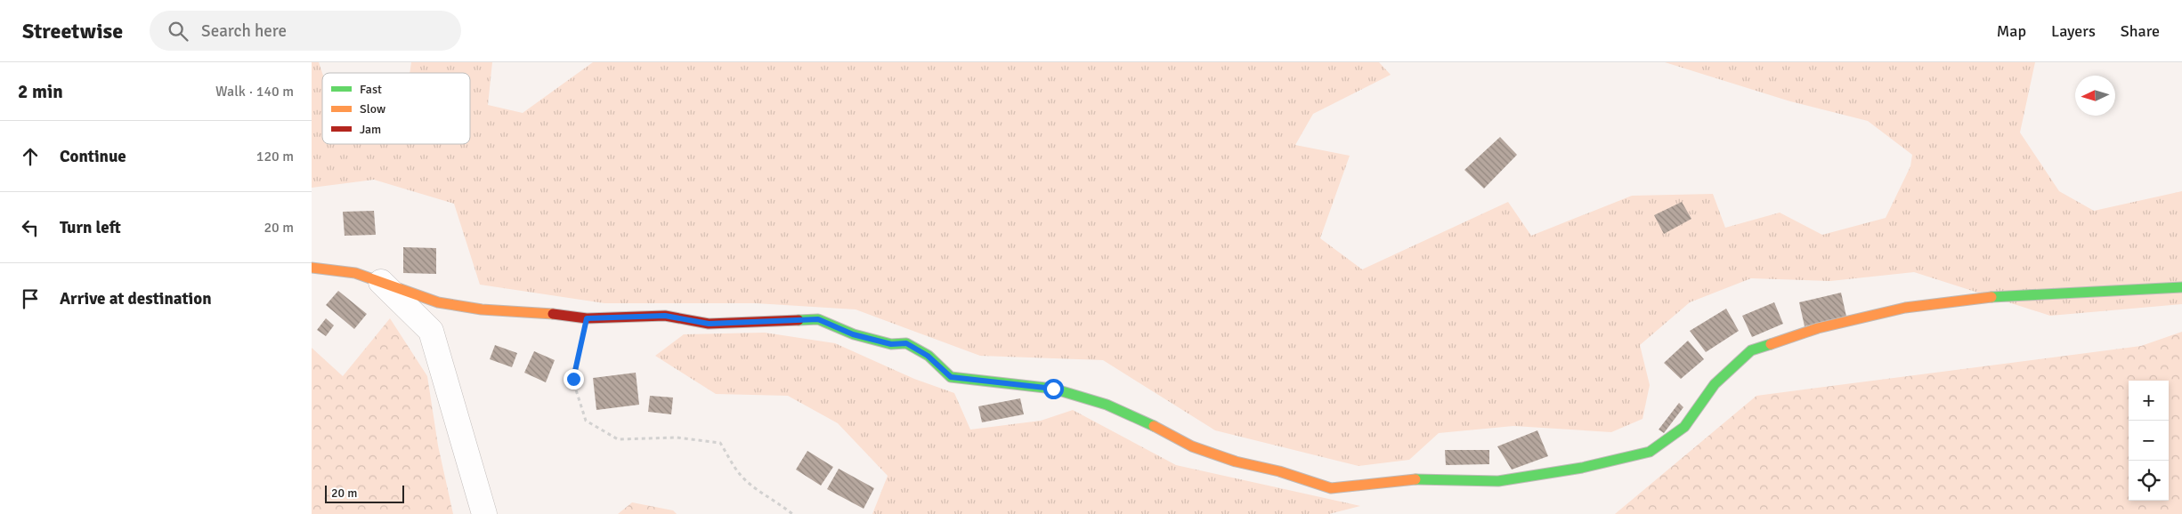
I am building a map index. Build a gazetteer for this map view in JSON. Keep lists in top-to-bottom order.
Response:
{
  "legend": ["Fast", "Slow", "Jam"],
  "scale_bar": "20 m",
  "north": "left",
  "page": {
    "header": "Streetwise",
    "search": "Search here",
    "nav": ["Map", "Layers", "Share"],
    "heading": ["2 min", "Walk · 140 m"],
    "list": [
      ["Continue", "120 m"],
      ["Turn left", "20 m"],
      "Arrive at destination"
    ],
    "map_buttons": ["+", "−"],
    "scale": "20 m"
  }
}
